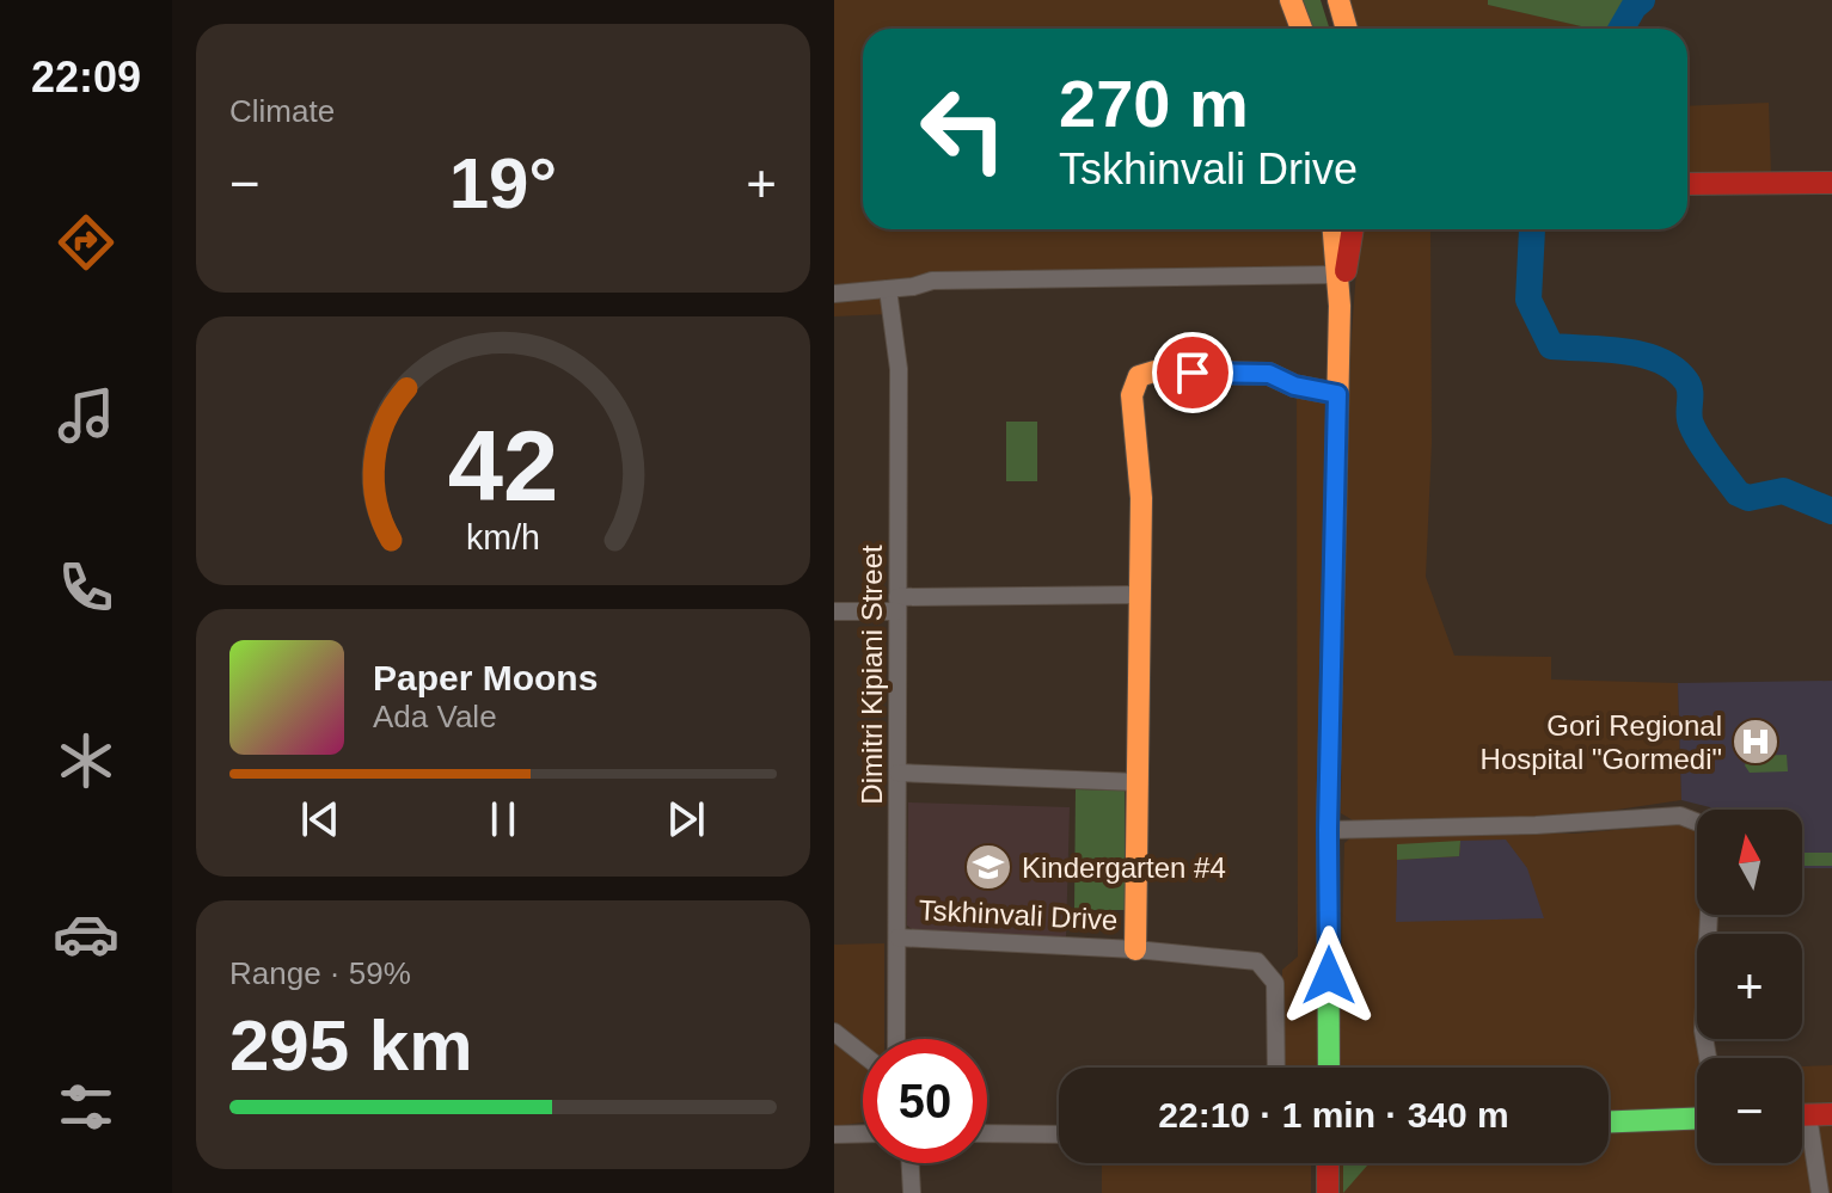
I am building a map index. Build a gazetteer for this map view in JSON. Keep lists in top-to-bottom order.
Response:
{
  "streets": {
    "street": ["Dimitri Kipiani Street", "Tskhinvali Drive"]
  },
  "crossings": [
    ["Dimitri Kipiani Street", "Tskhinvali Drive"]
  ],
  "places": {
    "hospital": ["Gori Regional Hospital \"Gormedi\""],
    "school or university": ["Kindergarten #4"]
  },
  "north": "top",
  "page": {
    "tabs": "22:09",
    "tile": [
      "Climate",
      ["Range · 59%", "295 km"]
    ],
    "turn": ["270 m", "Tskhinvali Drive"],
    "heat": ["−", "19°", "+"],
    "song": ["Paper Moons", "Ada Vale"],
    "map_buttons": ["+", "−"],
    "limit": "50",
    "trip": "22:10 · 1 min · 340 m",
    "gauge": ["42", "km/h"]
  }
}
